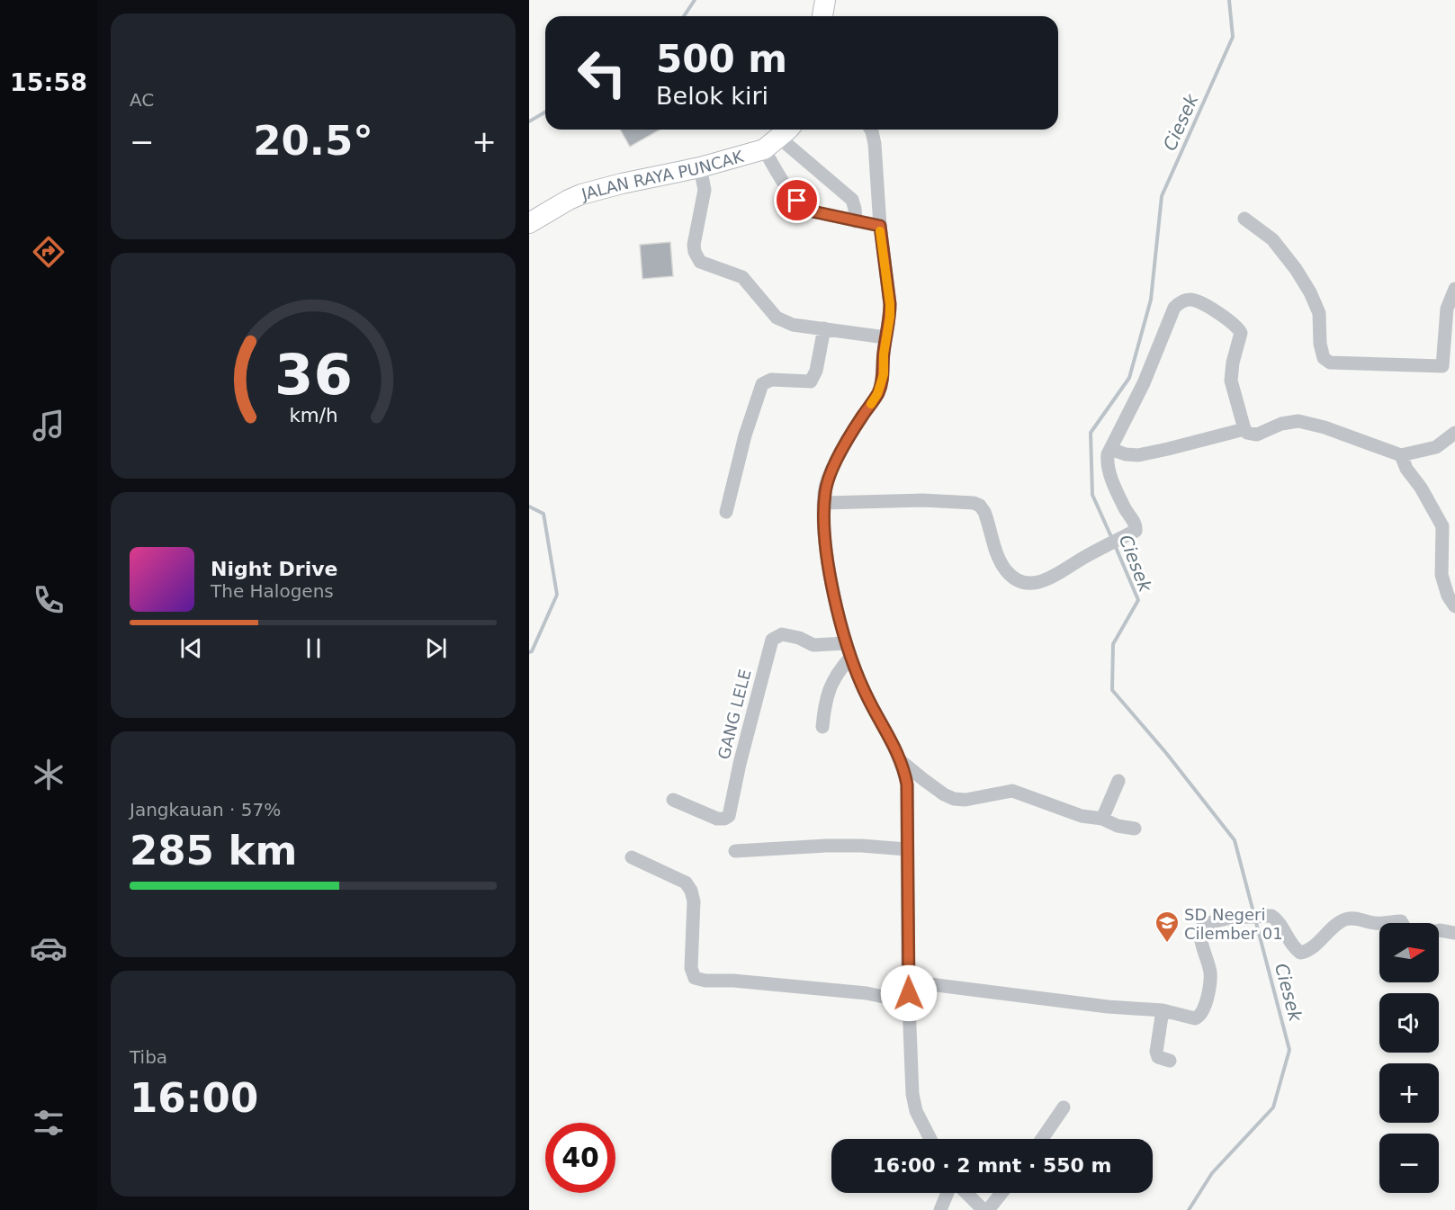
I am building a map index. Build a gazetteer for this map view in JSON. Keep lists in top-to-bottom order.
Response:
{
  "streets": {
    "highway": ["JALAN RAYA PUNCAK"],
    "street": ["GANG LELE"]
  },
  "water": ["Ciesek"],
  "places": {
    "school or university": ["SD Negeri Cilember 01"]
  },
  "north": "right",
  "page": {
    "tabs": "15:58",
    "tile": [
      "AC",
      ["Jangkauan · 57%", "285 km"],
      ["Tiba", "16:00"]
    ],
    "turn": ["500 m", "Belok kiri"],
    "heat": ["−", "20.5°", "+"],
    "song": ["Night Drive", "The Halogens"],
    "map_buttons": ["+", "−"],
    "limit": "40",
    "trip": "16:00 · 2 mnt · 550 m",
    "gauge": ["36", "km/h"]
  }
}
